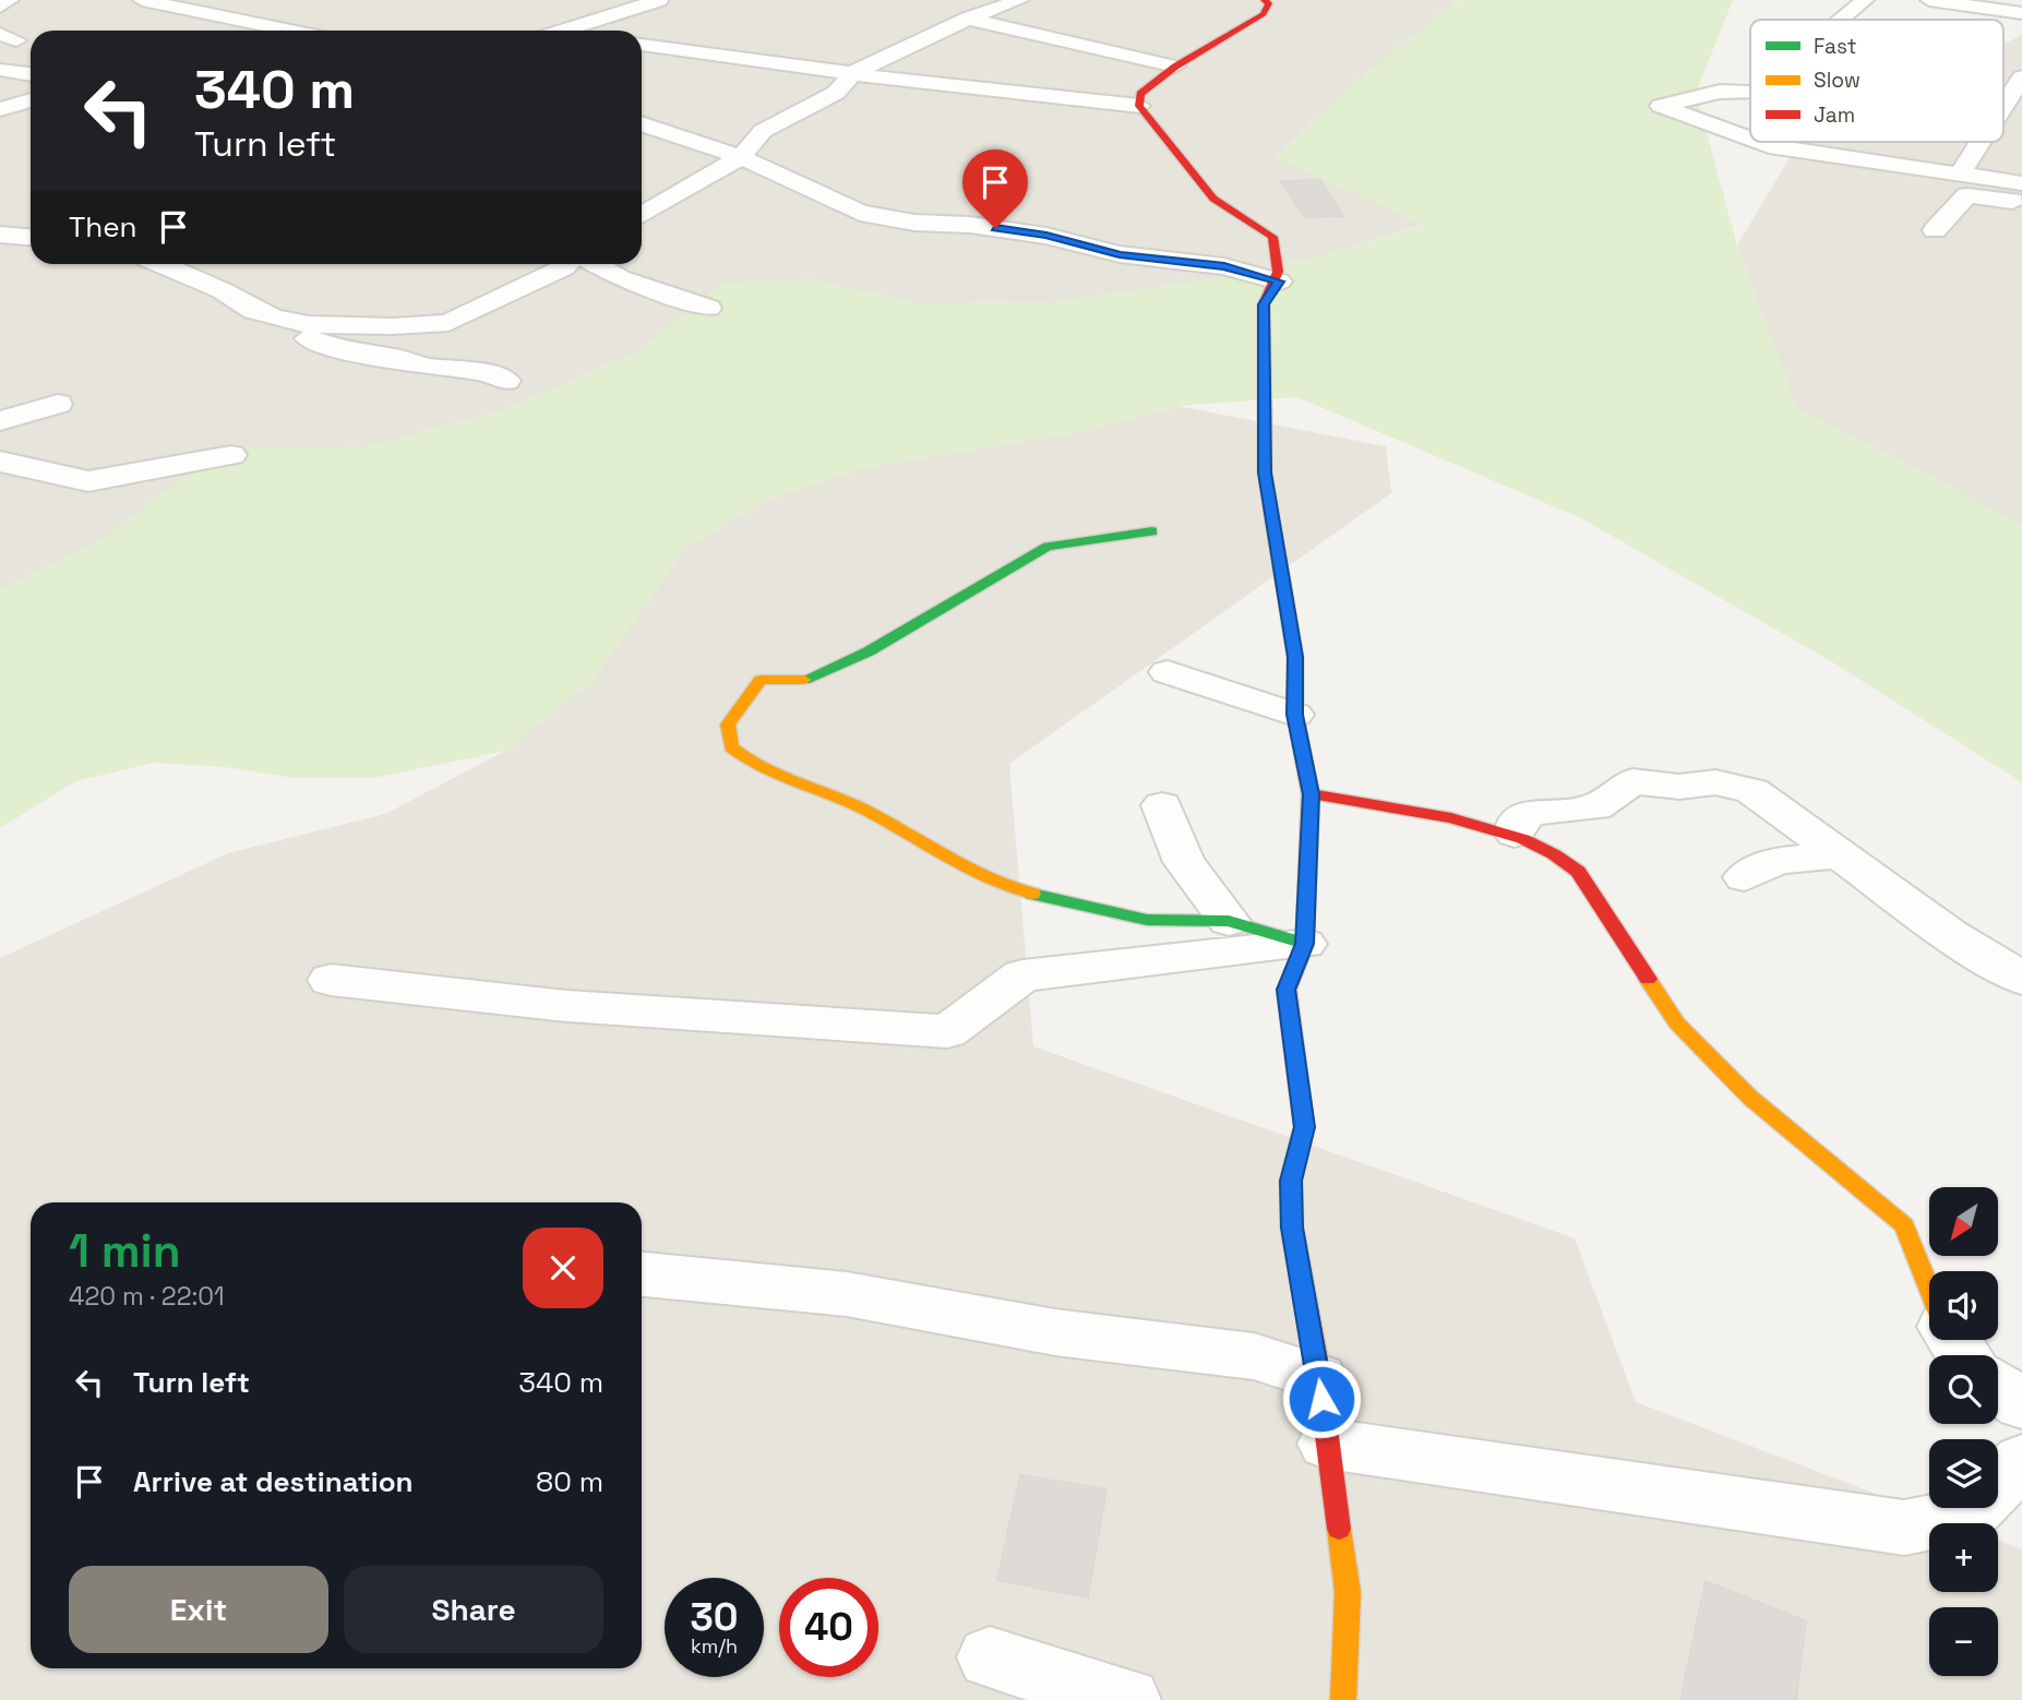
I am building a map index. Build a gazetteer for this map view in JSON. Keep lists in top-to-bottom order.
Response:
{
  "legend": ["Fast", "Slow", "Jam"],
  "north": "bottom left",
  "page": {
    "turn": ["340 m", "Turn left"],
    "then": "Then",
    "map_buttons": ["+", "−"],
    "heading": ["1 min", "420 m · 22:01"],
    "list": [
      {
        "name": "Turn left",
        "value": "340 m"
      },
      {
        "name": "Arrive at destination",
        "value": "80 m"
      }
    ],
    "buttons": ["Exit", "Share"],
    "speed": "30 km/h",
    "limit": "40"
  }
}
